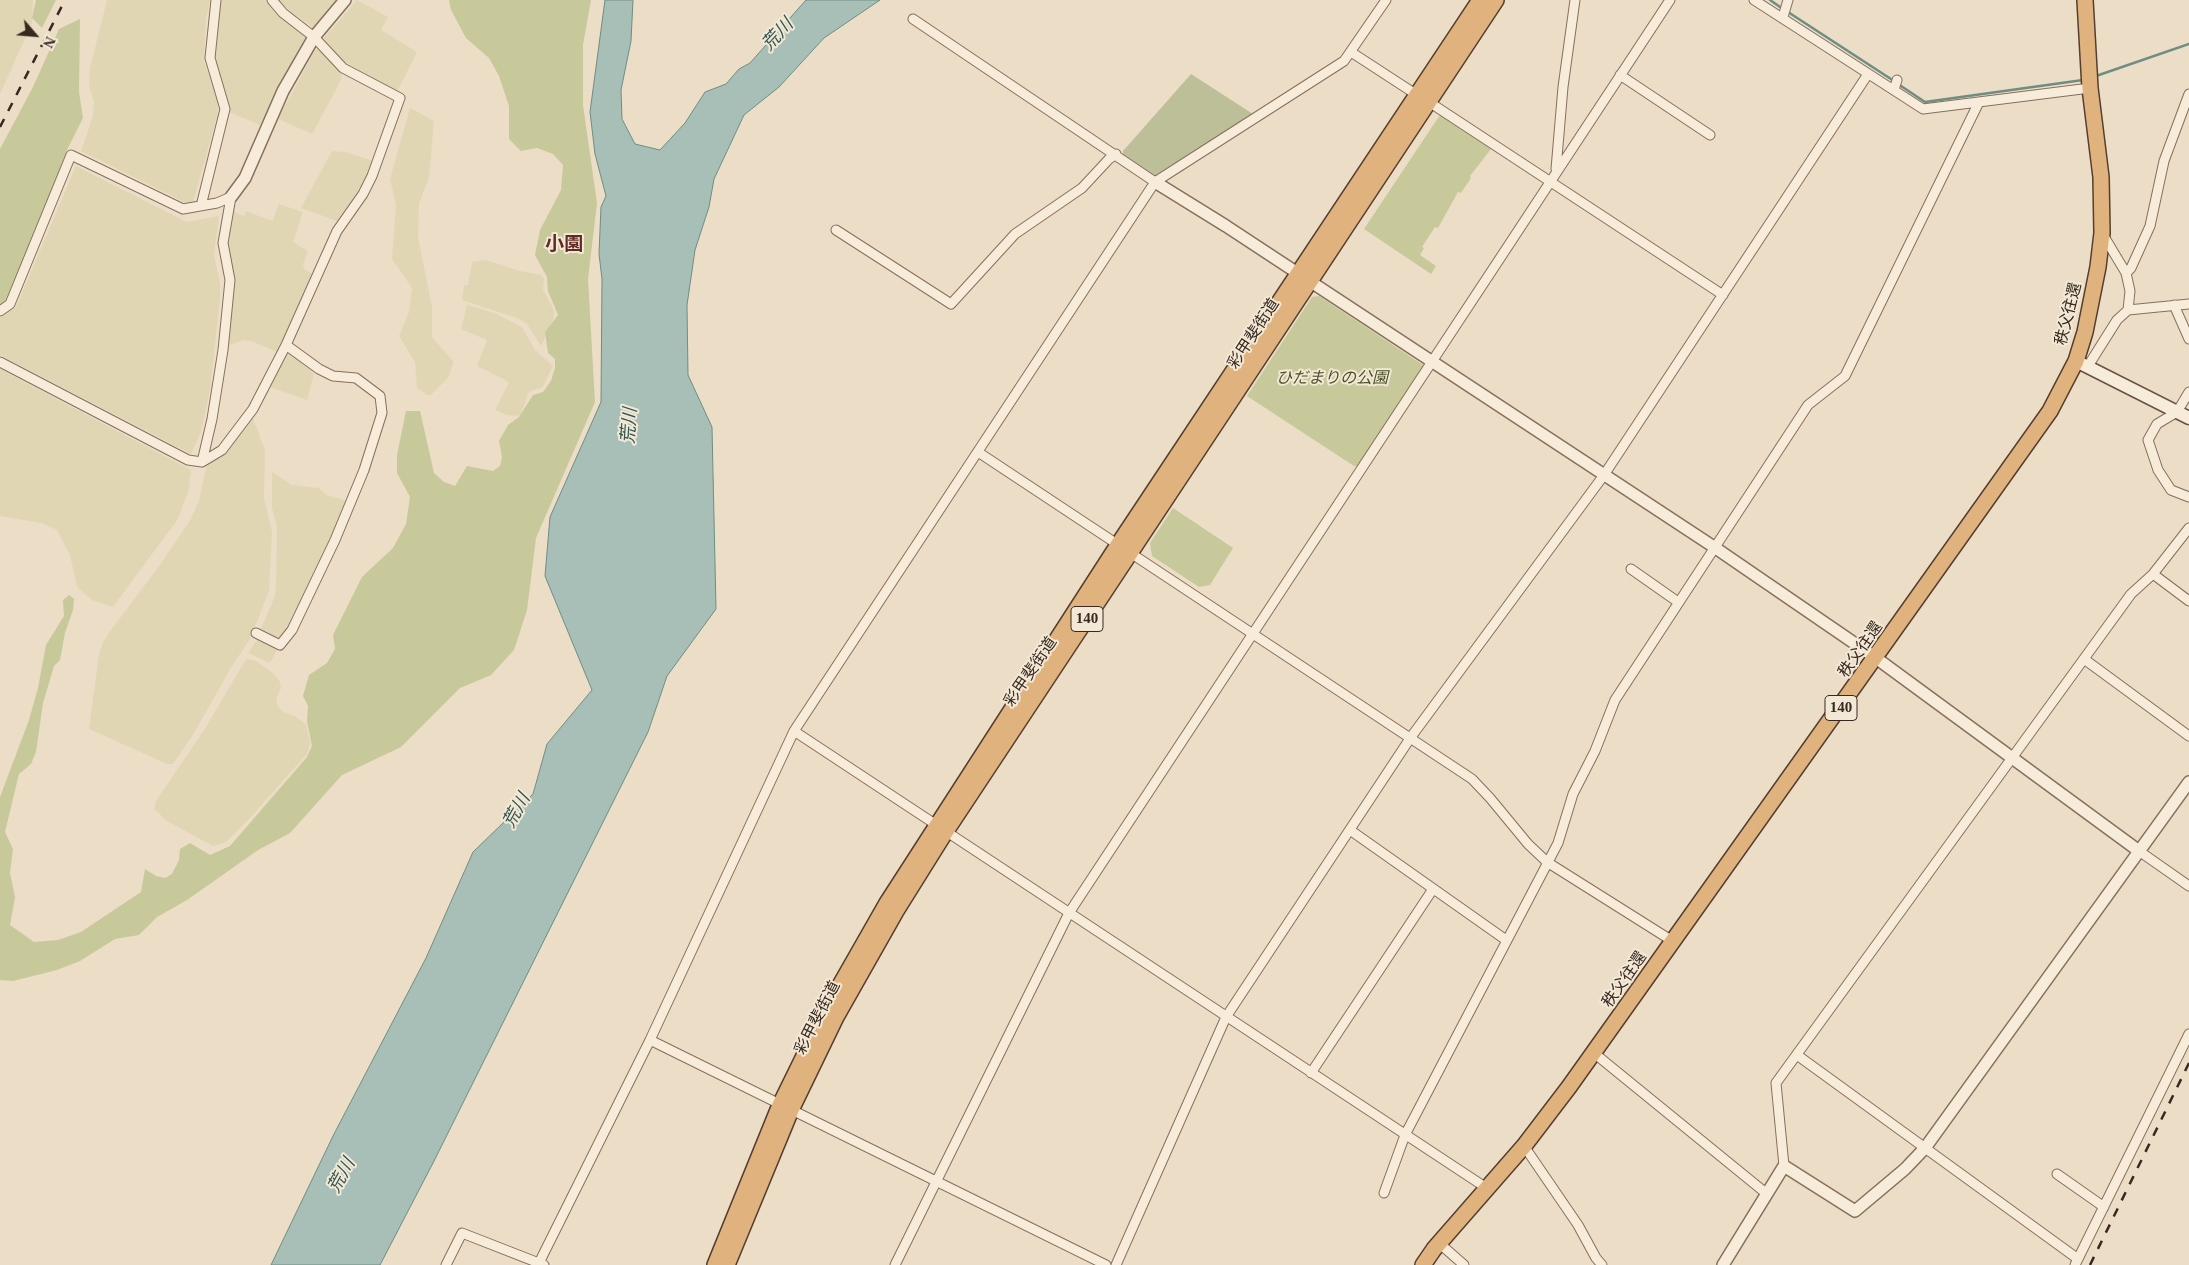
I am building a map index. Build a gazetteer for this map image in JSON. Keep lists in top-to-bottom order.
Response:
{
  "streets": {
    "highway": ["秩父往還", "彩甲斐街道", "140"]
  },
  "districts": ["小園"],
  "water": ["荒川"],
  "parks": ["ひだまりの公園"],
  "north": "bottom right"
}
